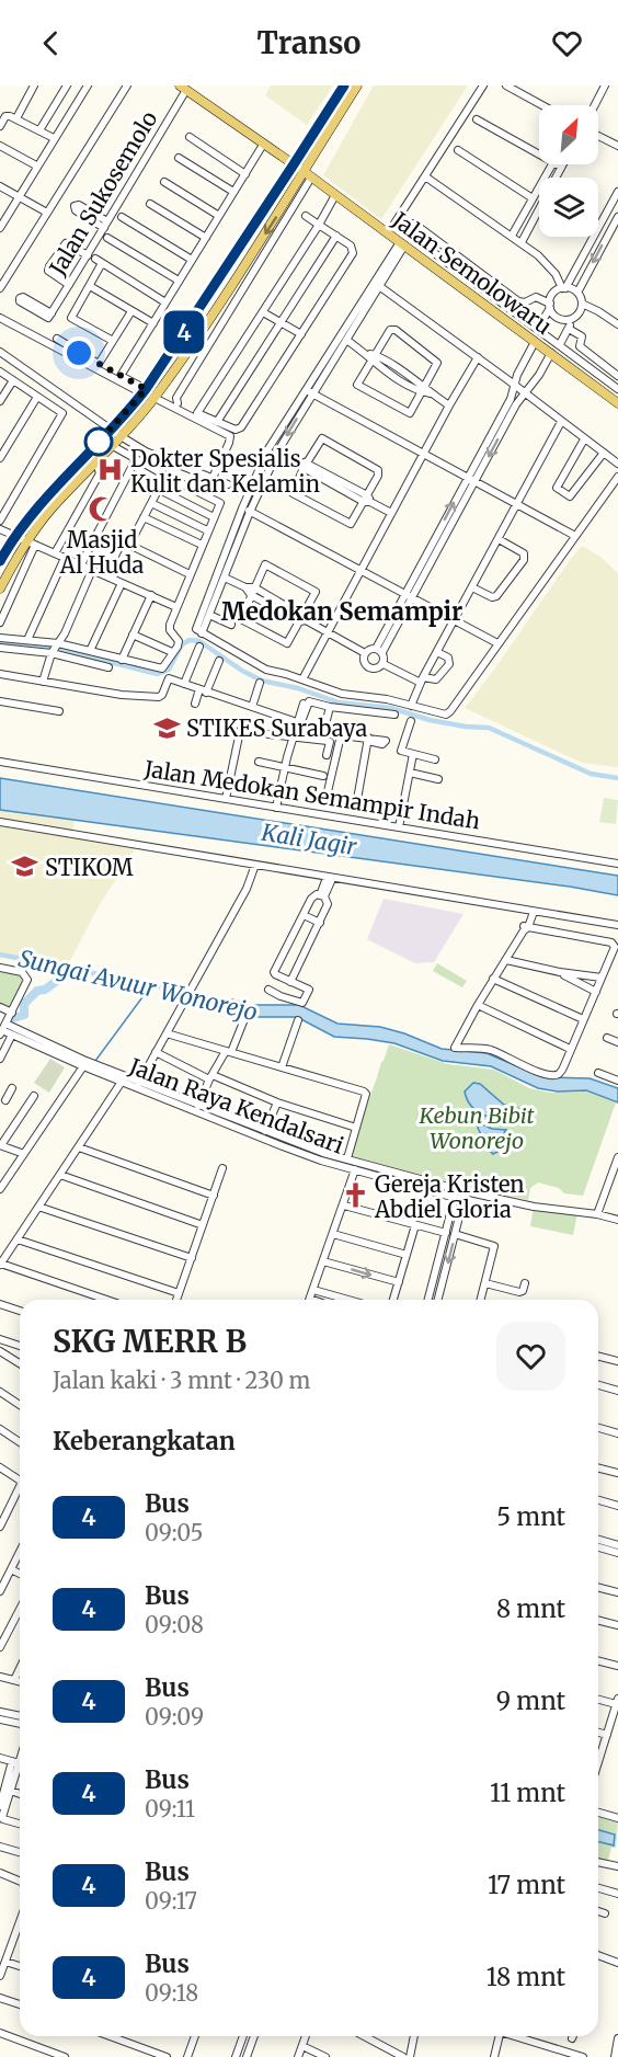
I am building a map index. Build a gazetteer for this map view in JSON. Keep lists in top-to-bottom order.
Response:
{
  "streets": {
    "main road": ["Jalan Semolowaru"],
    "street": ["Jalan Sukosemolo", "Jalan Medokan Semampir Indah", "Jalan Raya Kendalsari"]
  },
  "crossings": [
    ["Jalan Sukosemolo", "Jalan Semolowaru"]
  ],
  "districts": ["Medokan Semampir"],
  "water": ["Kali Jagir", "Sungai Avuur Wonorejo"],
  "parks": ["Kebun Bibit Wonorejo"],
  "places": {
    "hospital": ["Dokter Spesialis Kulit dan Kelamin"],
    "mosque": ["Masjid Al Huda"],
    "school or university": ["STIKES Surabaya", "STIKOM"],
    "church": ["Gereja Kristen Abdiel Gloria"]
  },
  "lines": ["bus line 4"],
  "north": "top right",
  "page": {
    "header": "Transo",
    "on_map": "4",
    "heading": [
      ["SKG MERR B", "Jalan kaki · 3 mnt · 230 m"],
      "Keberangkatan"
    ],
    "list": [
      {
        "mark": "4",
        "name": "Bus",
        "note": "09:05",
        "value": "5 mnt"
      },
      {
        "mark": "4",
        "name": "Bus",
        "note": "09:08",
        "value": "8 mnt"
      },
      {
        "mark": "4",
        "name": "Bus",
        "note": "09:09",
        "value": "9 mnt"
      },
      {
        "mark": "4",
        "name": "Bus",
        "note": "09:11",
        "value": "11 mnt"
      },
      {
        "mark": "4",
        "name": "Bus",
        "note": "09:17",
        "value": "17 mnt"
      },
      {
        "mark": "4",
        "name": "Bus",
        "note": "09:18",
        "value": "18 mnt"
      }
    ]
  }
}
